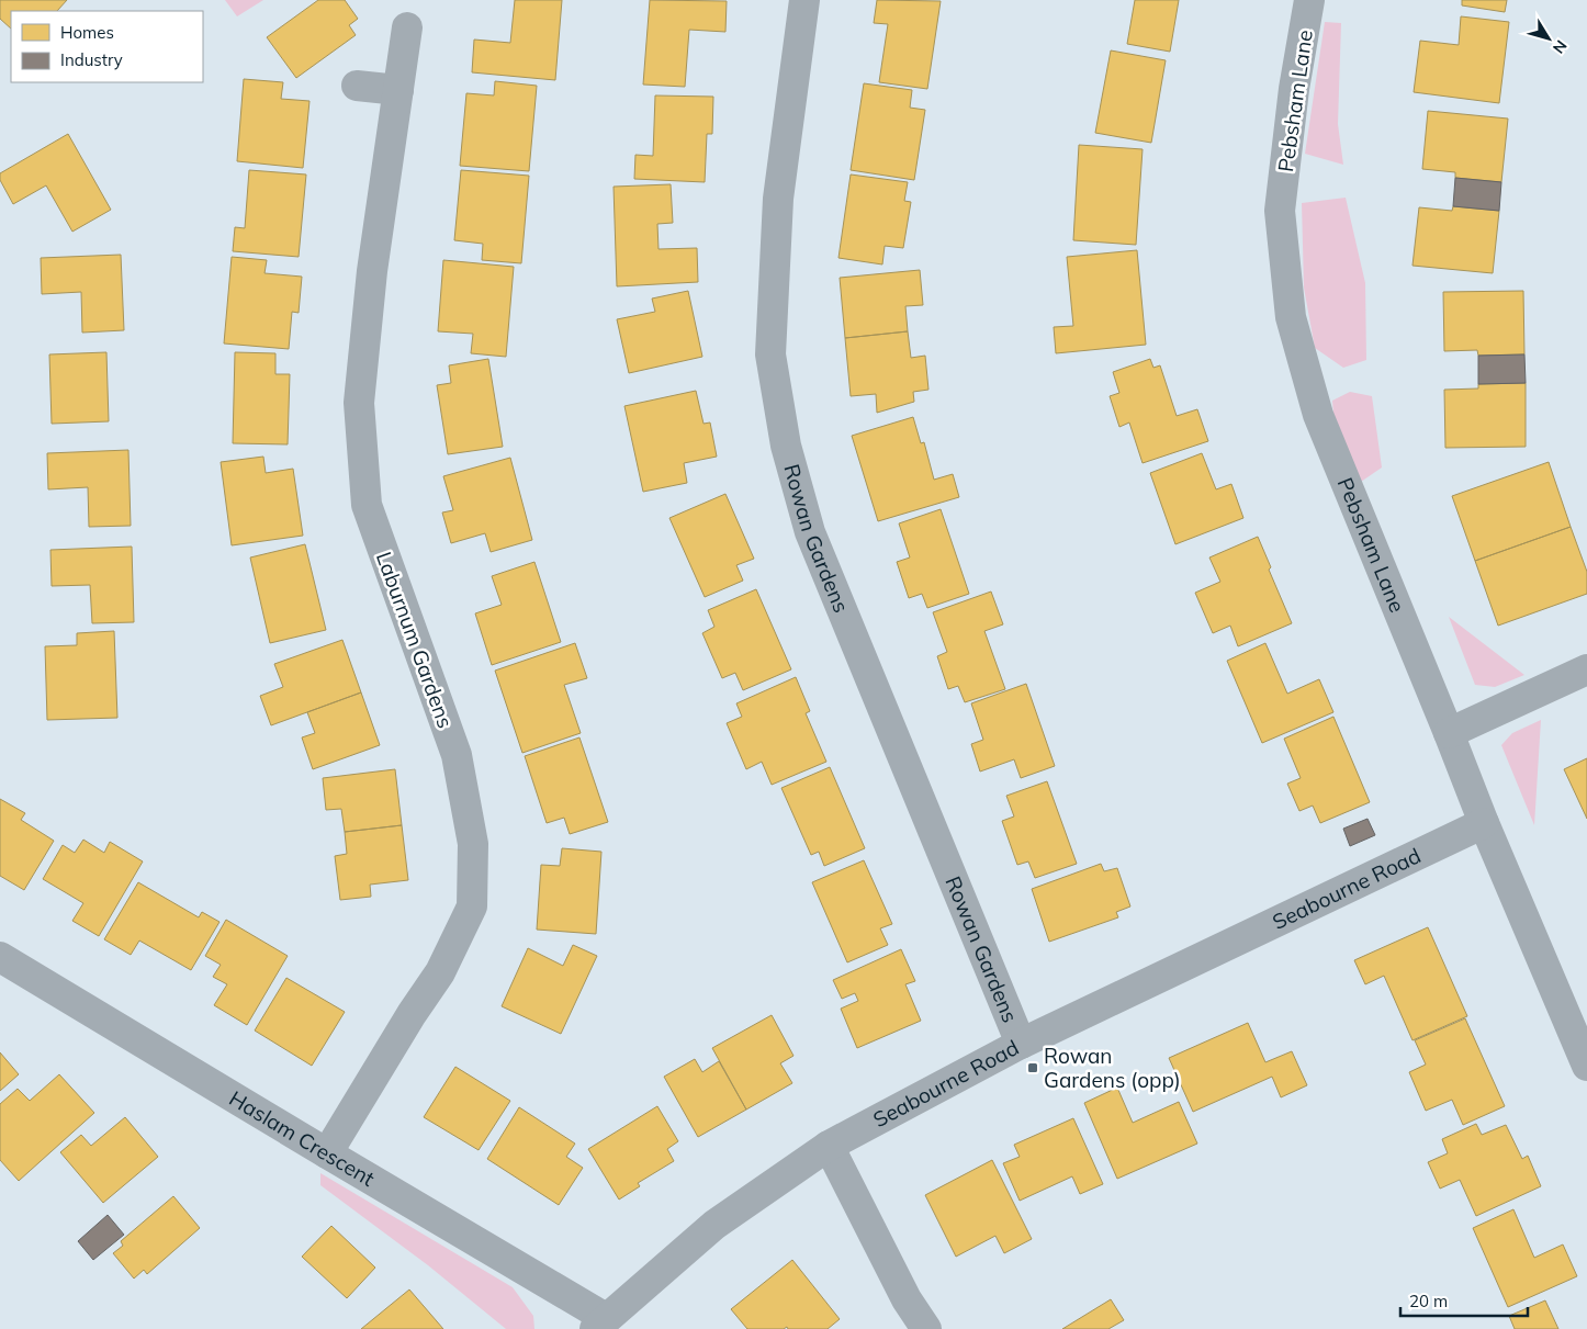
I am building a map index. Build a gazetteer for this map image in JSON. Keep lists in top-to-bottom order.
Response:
{
  "streets": {
    "street": [
      "Pebsham Lane",
      "Rowan Gardens",
      "Laburnum Gardens",
      "Seabourne Road",
      "Haslam Crescent"
    ]
  },
  "crossings": [
    ["Pebsham Lane", "Seabourne Road"],
    ["Rowan Gardens", "Seabourne Road"],
    ["Laburnum Gardens", "Haslam Crescent"],
    ["Seabourne Road", "Haslam Crescent"]
  ],
  "places": {
    "transit": ["Rowan Gardens (opp)"]
  },
  "legend": ["Homes", "Industry"],
  "scale_bar": "20 m",
  "north": "bottom right"
}
